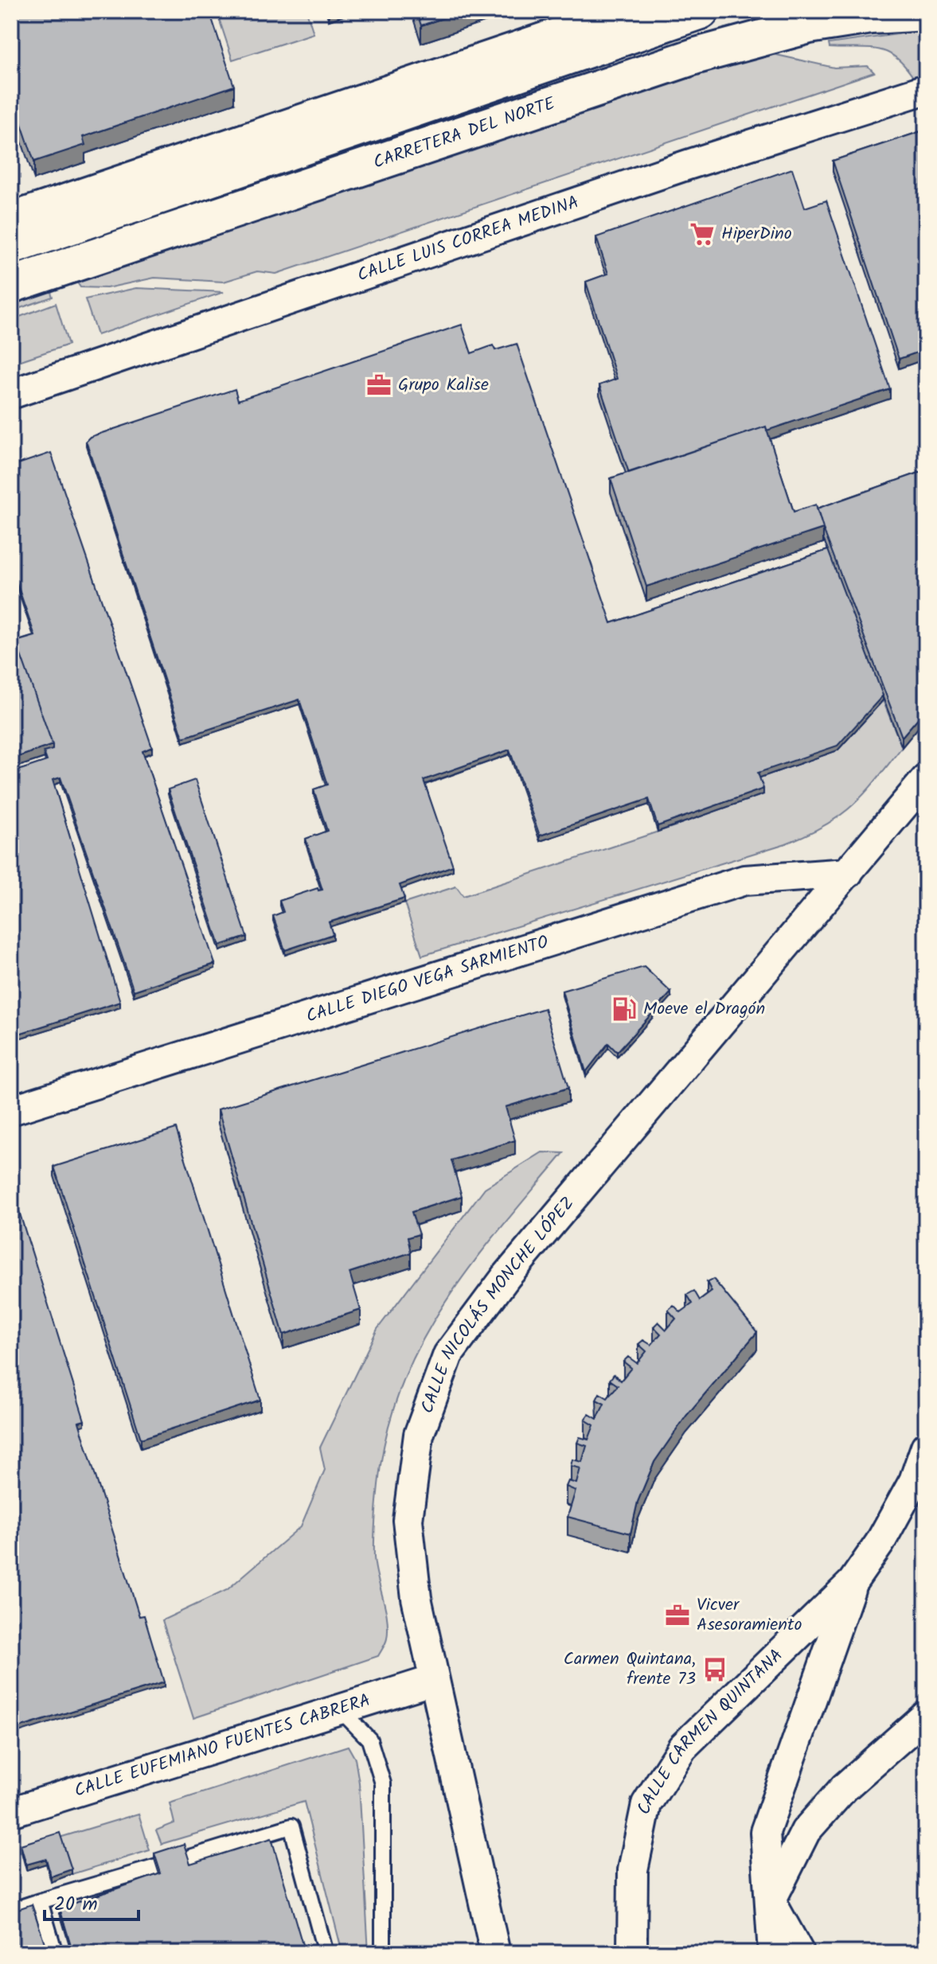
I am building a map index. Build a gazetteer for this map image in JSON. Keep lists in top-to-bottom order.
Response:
{
  "streets": {
    "street": [
      "CARRETERA DEL NORTE",
      "CALLE LUIS CORREA MEDINA",
      "CALLE DIEGO VEGA SARMIENTO",
      "CALLE NICOLÁS MONCHE LÓPEZ",
      "CALLE CARMEN QUINTANA",
      "CALLE EUFEMIANO FUENTES CABRERA"
    ]
  },
  "crossings": [
    ["CALLE DIEGO VEGA SARMIENTO", "CALLE NICOLÁS MONCHE LÓPEZ"],
    ["CALLE NICOLÁS MONCHE LÓPEZ", "CALLE EUFEMIANO FUENTES CABRERA"]
  ],
  "places": {
    "supermarket": ["HiperDino"],
    "office": ["Grupo Kalise", "Vicver Asesoramiento"],
    "fuel station": ["Moeve el Dragón"],
    "bus stop": ["Carmen Quintana, frente 73"]
  },
  "scale_bar": "20 m"
}
